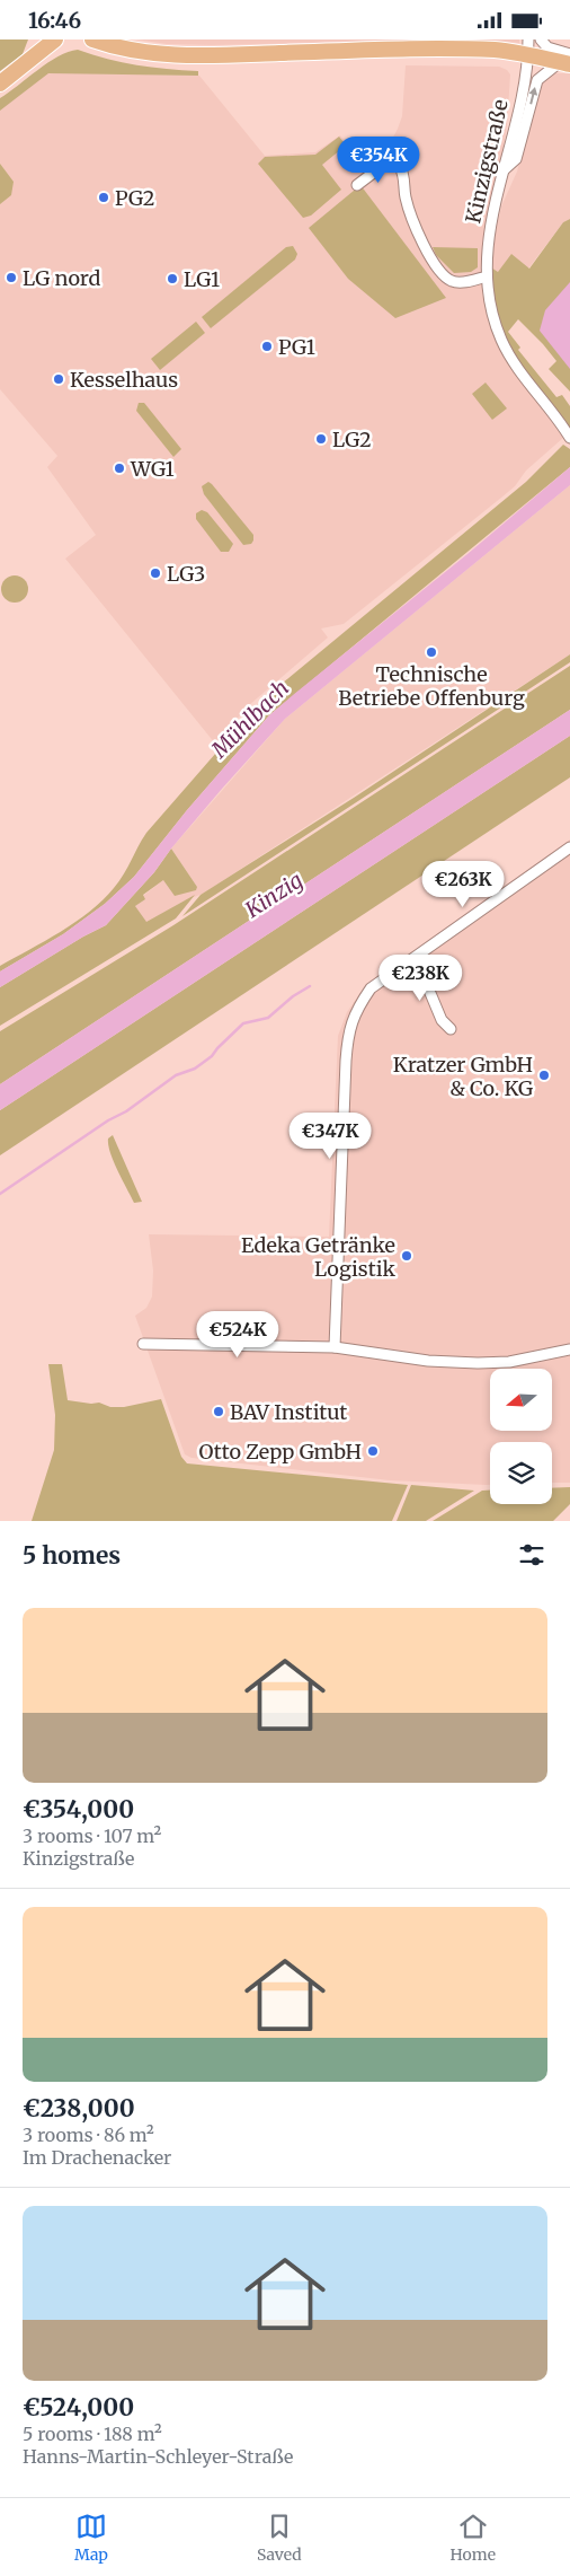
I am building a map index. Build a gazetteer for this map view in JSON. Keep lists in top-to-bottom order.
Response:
{
  "streets": {
    "street": ["Kinzigstraße"]
  },
  "water": ["Mühlbach", "Kinzig"],
  "places": [
    "PG2",
    "LG nord",
    "LG1",
    "PG1",
    "Kesselhaus",
    "LG2",
    "WG1",
    "LG3",
    "Technische Betriebe Offenburg",
    "Kratzer GmbH & Co. KG",
    "Edeka Getränke Logistik",
    "BAV Institut",
    "Otto Zepp GmbH"
  ],
  "north": "left",
  "page": {
    "status": "16:46",
    "price": [
      "€354K",
      "€263K",
      "€238K",
      "€347K",
      "€524K"
    ],
    "heading": "5 homes",
    "list": [
      {
        "name": "€354,000",
        "note": "3 rooms · 107 m² · Kinzigstraße"
      },
      {
        "name": "€238,000",
        "note": "3 rooms · 86 m² · Im Drachenacker"
      },
      {
        "name": "€524,000",
        "note": "5 rooms · 188 m² · Hanns-Martin-Schleyer-Straße"
      }
    ],
    "tabs": ["Map", "Saved", "Home"]
  }
}
